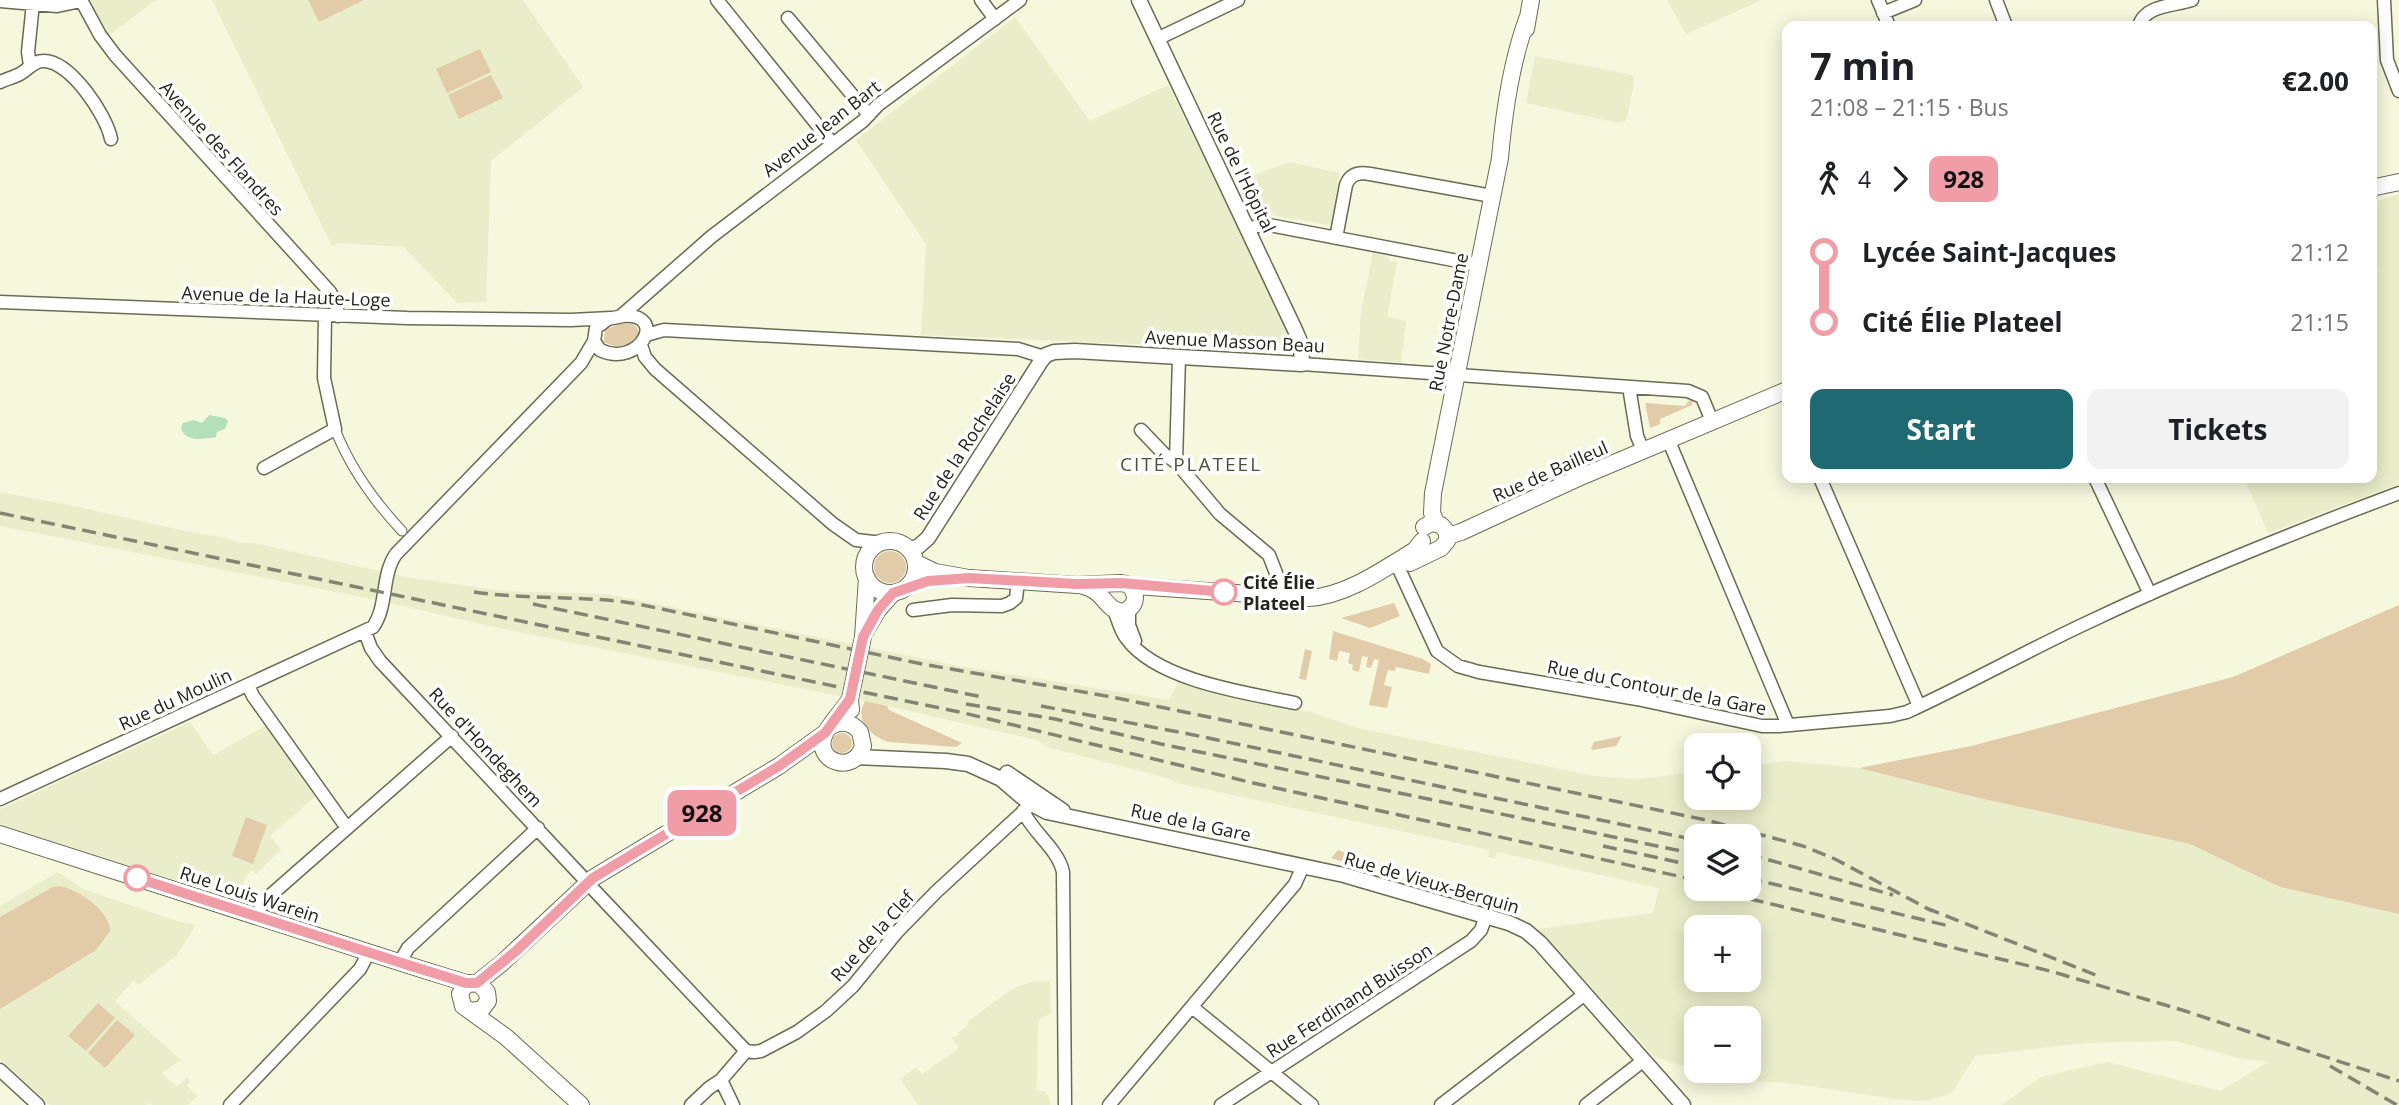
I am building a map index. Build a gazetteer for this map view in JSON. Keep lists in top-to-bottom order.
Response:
{
  "streets": {
    "main road": ["Rue Notre-Dame", "Rue de Bailleul", "Rue Louis Warein"],
    "street": [
      "Avenue Jean Bart",
      "Avenue des Flandres",
      "Rue de l'Hôpital",
      "Avenue de la Haute-Loge",
      "Avenue Masson Beau",
      "Rue de la Rochelaise",
      "Rue du Contour de la Gare",
      "Rue du Moulin",
      "Rue d'Hondeghem",
      "Rue de la Gare",
      "Rue de Vieux-Berquin",
      "Rue de la Clef",
      "Rue Ferdinand Buisson"
    ]
  },
  "crossings": [
    ["Avenue Jean Bart", "Avenue de la Haute-Loge"],
    ["Avenue Jean Bart", "Avenue Masson Beau"],
    ["Avenue des Flandres", "Avenue de la Haute-Loge"],
    ["Rue de l'Hôpital", "Avenue Masson Beau"],
    ["Avenue de la Haute-Loge", "Avenue Masson Beau"],
    ["Rue Notre-Dame", "Avenue Masson Beau"],
    ["Rue Notre-Dame", "Rue de Bailleul"],
    ["Avenue Masson Beau", "Rue de la Rochelaise"],
    ["Avenue Masson Beau", "Rue de Bailleul"],
    ["Rue du Moulin", "Rue d'Hondeghem"],
    ["Rue d'Hondeghem", "Rue de la Clef"],
    ["Rue de la Gare", "Rue de Vieux-Berquin"],
    ["Rue de la Gare", "Rue de la Clef"],
    ["Rue de Vieux-Berquin", "Rue Ferdinand Buisson"]
  ],
  "districts": ["CITÉ PLATEEL"],
  "places": ["Cité Élie Plateel"],
  "lines": ["bus line 928"],
  "page": {
    "on_map": "928",
    "heading": ["7 min", "21:08 – 21:15 · Bus", "€2.00"],
    "legs": ["4", "928"],
    "list": [
      {
        "name": "Lycée Saint-Jacques",
        "value": "21:12"
      },
      {
        "name": "Cité Élie Plateel",
        "value": "21:15"
      }
    ],
    "buttons": ["Start", "Tickets"],
    "map_buttons": ["+", "−"]
  }
}
